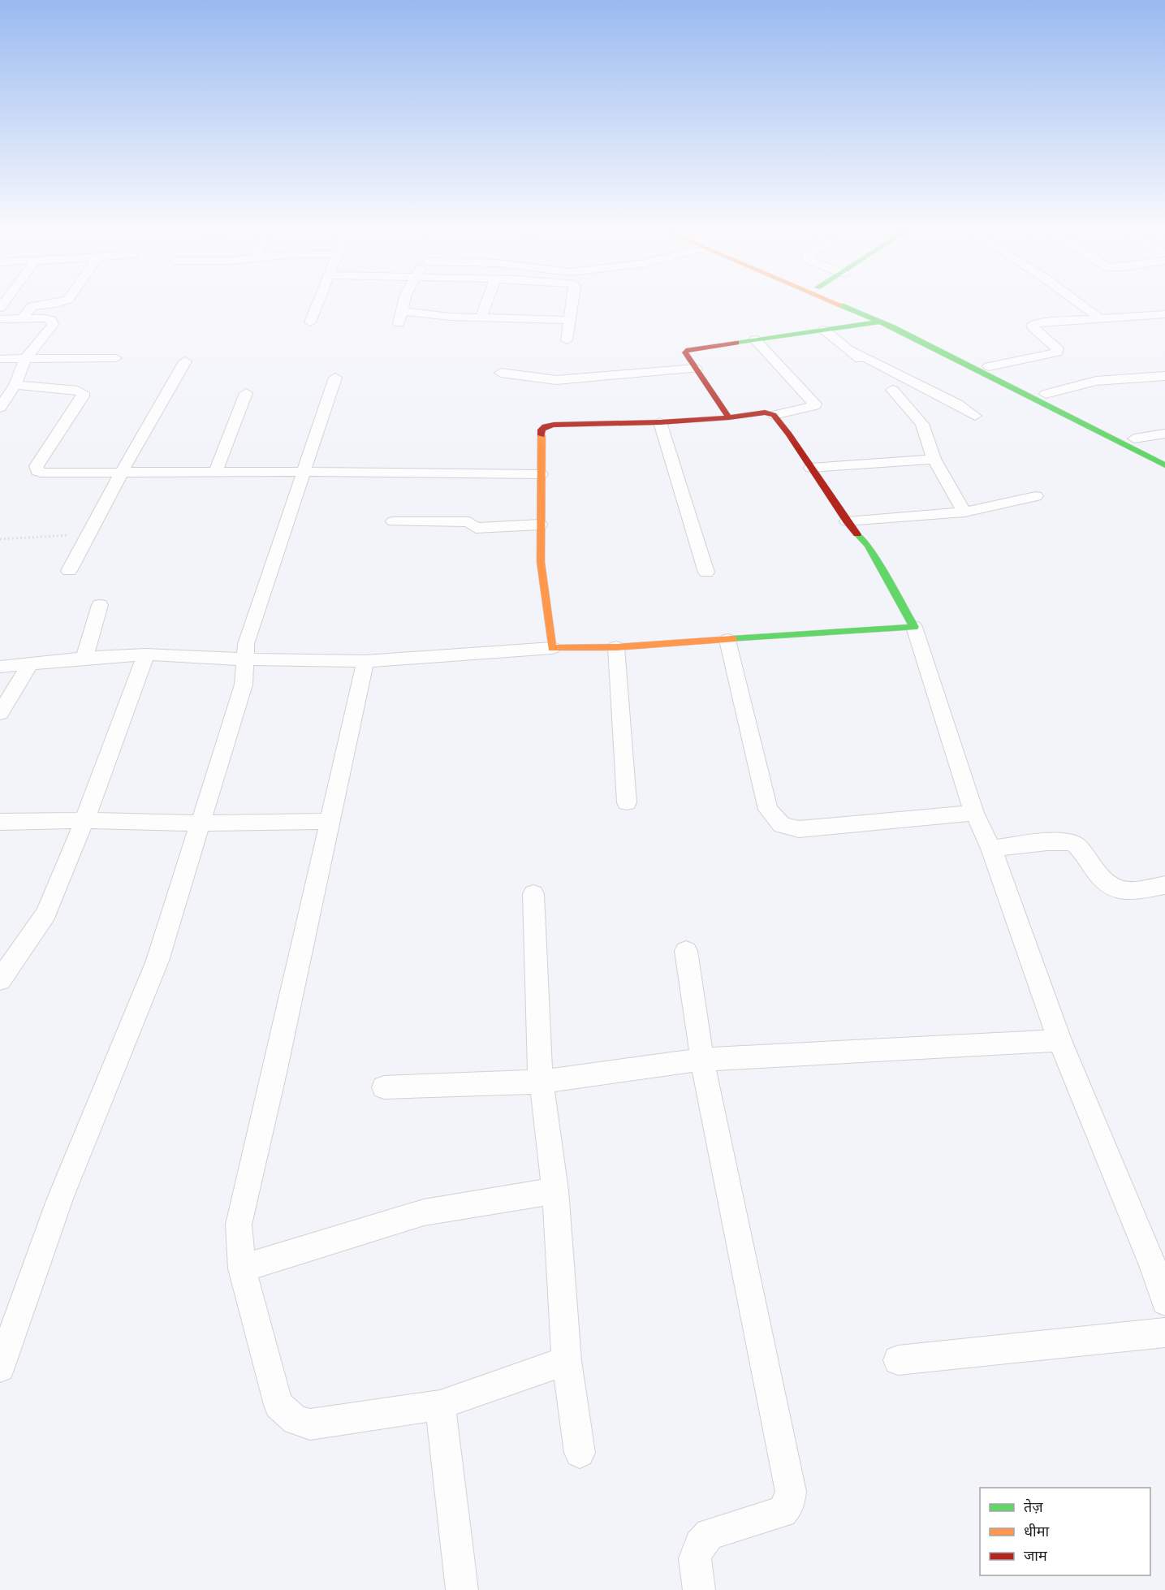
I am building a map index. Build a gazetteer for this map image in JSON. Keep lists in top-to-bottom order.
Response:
{
  "legend": ["तेज़", "धीमा", "जाम"]
}
